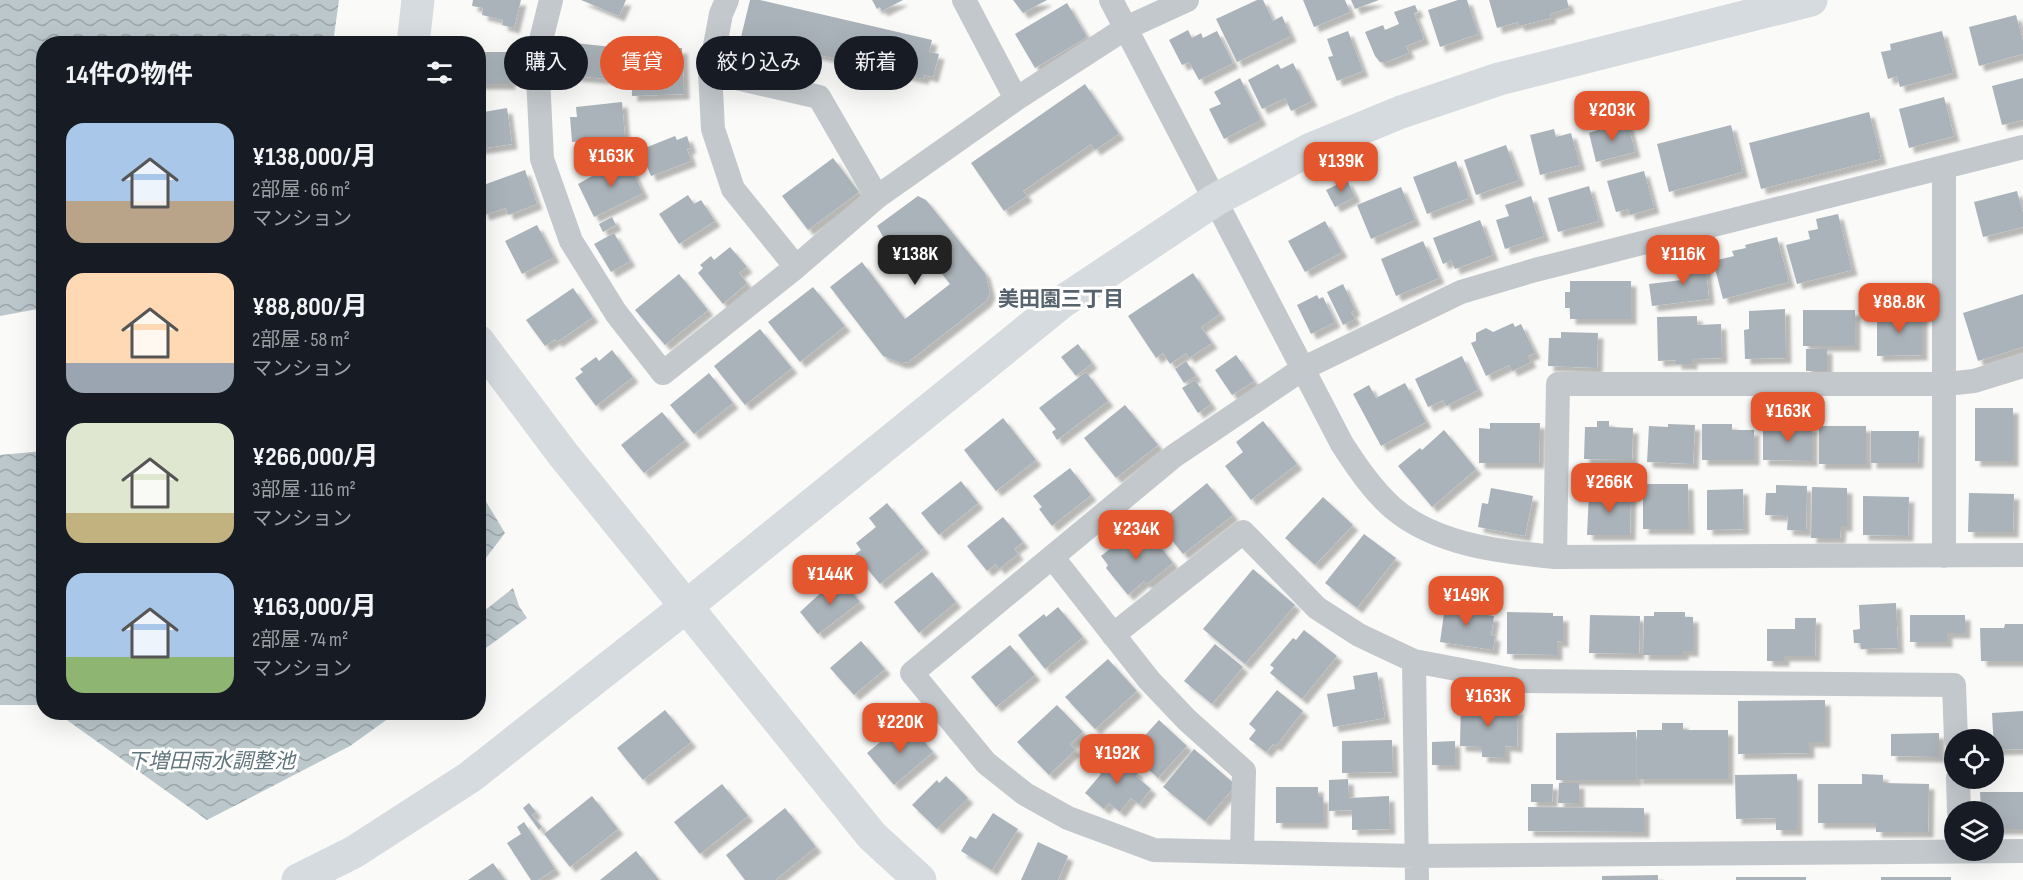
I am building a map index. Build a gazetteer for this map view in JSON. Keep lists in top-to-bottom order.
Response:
{
  "districts": ["美田園三丁目"],
  "water": ["下増田雨水調整池"],
  "page": {
    "chip": [
      "購入",
      "賃貸",
      "絞り込み",
      "新着"
    ],
    "heading": "14件の物件",
    "price": [
      "¥203K",
      "¥163K",
      "¥139K",
      "¥138K",
      "¥116K",
      "¥88.8K",
      "¥163K",
      "¥266K",
      "¥234K",
      "¥144K",
      "¥149K",
      "¥163K",
      "¥220K",
      "¥192K"
    ],
    "list": [
      {
        "name": "¥138,000/月",
        "note": "2部屋 · 66 m² · マンション"
      },
      {
        "name": "¥88,800/月",
        "note": "2部屋 · 58 m² · マンション"
      },
      {
        "name": "¥266,000/月",
        "note": "3部屋 · 116 m² · マンション"
      },
      {
        "name": "¥163,000/月",
        "note": "2部屋 · 74 m² · マンション"
      }
    ]
  }
}
